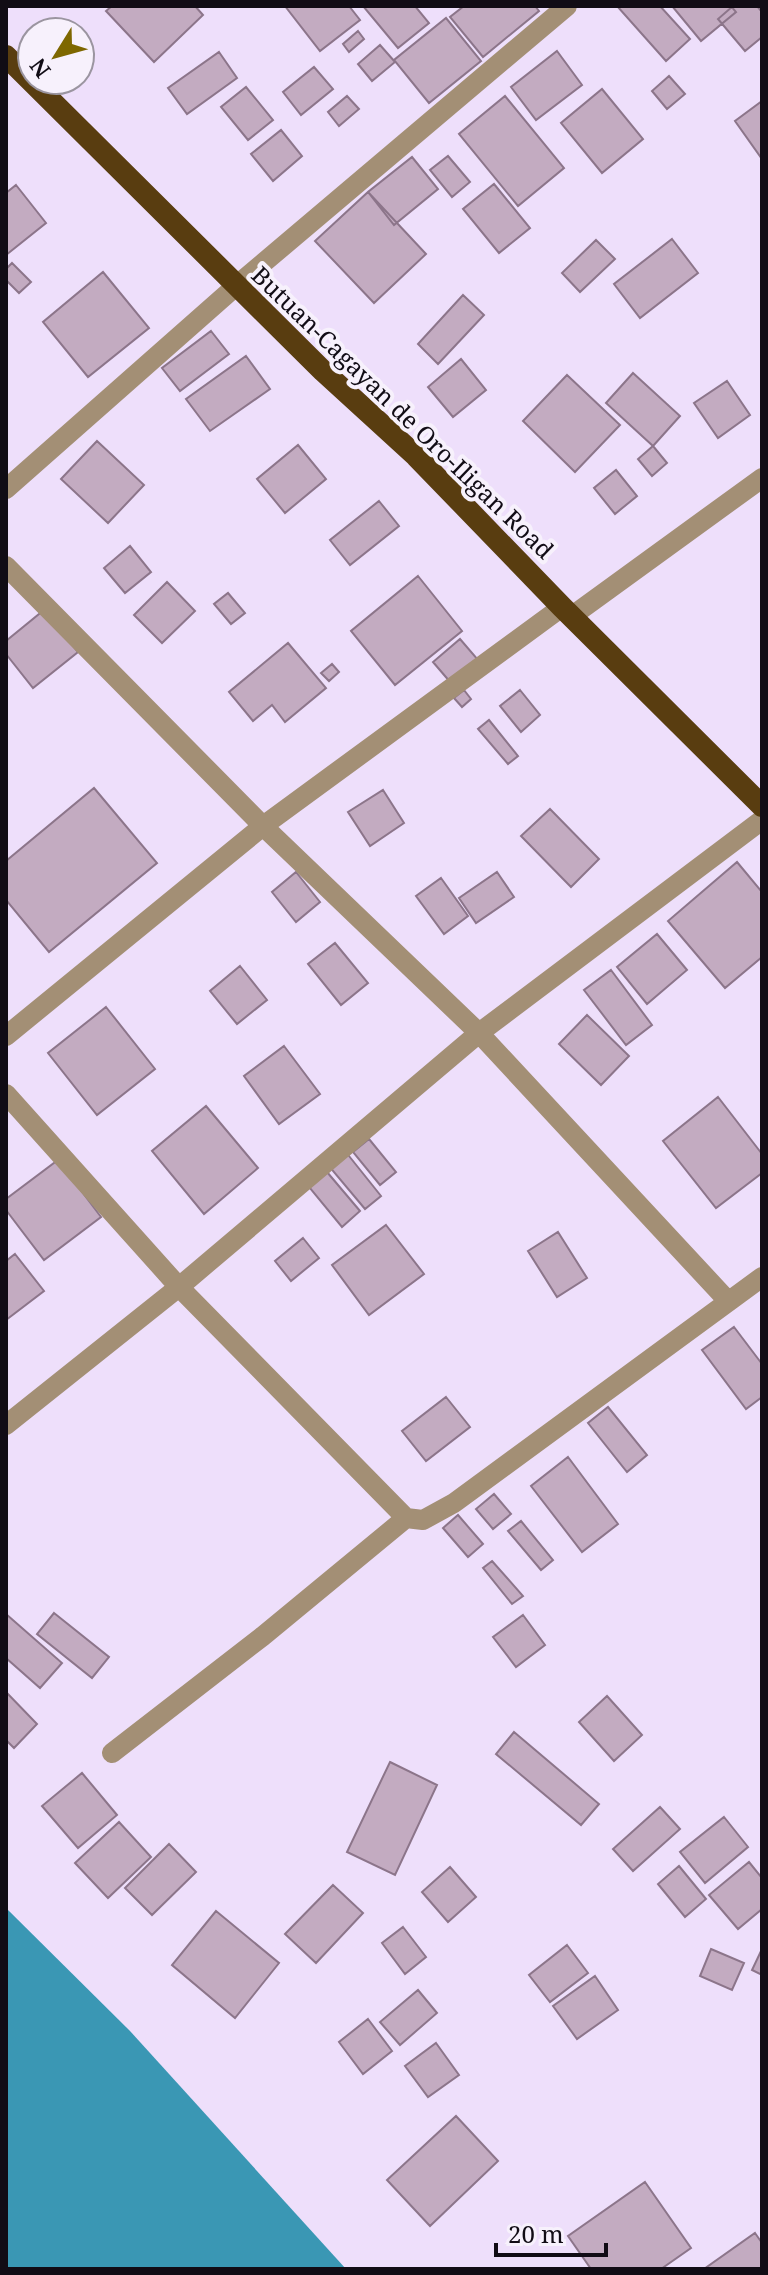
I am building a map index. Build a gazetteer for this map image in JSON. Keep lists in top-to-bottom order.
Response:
{
  "streets": {
    "highway": ["Butuan-Cagayan de Oro-Iligan Road"]
  },
  "scale_bar": "20 m",
  "north": "bottom left"
}
